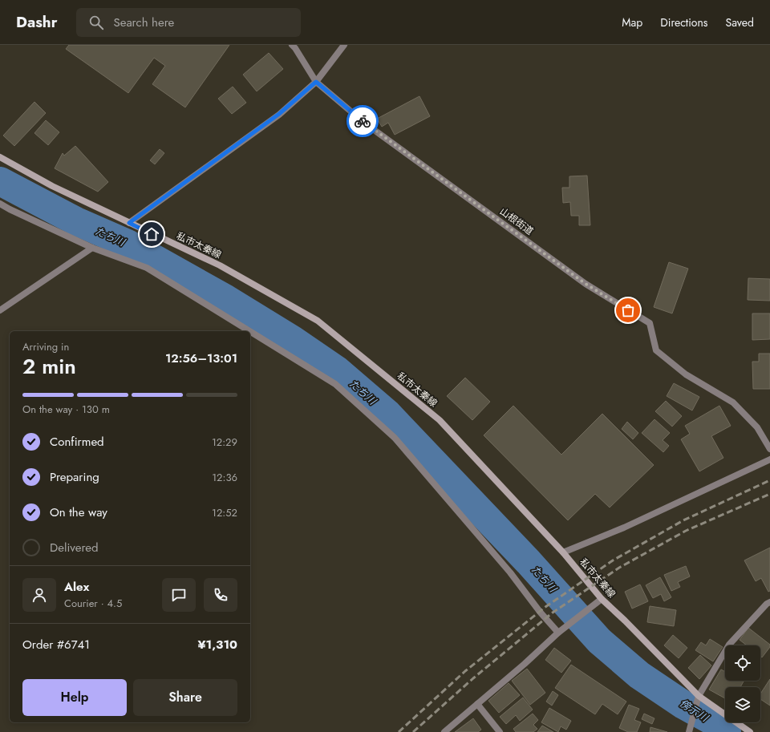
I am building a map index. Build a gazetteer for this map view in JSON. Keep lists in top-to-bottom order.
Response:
{
  "streets": {
    "main road": ["私市太秦線"],
    "street": ["山根街道"]
  },
  "water": ["たち川", "傍示川"],
  "page": {
    "header": "Dashr",
    "search": "Search here",
    "nav": ["Map", "Directions", "Saved"],
    "heading": ["2 min", "Arriving in", "12:56–13:01"],
    "panel": [
      "Alex",
      "Courier · 4.5",
      "Order #6741",
      "¥1,310"
    ],
    "bar": "On the way · 130 m",
    "list": [
      ["Confirmed", "12:29"],
      ["Preparing", "12:36"],
      ["On the way", "12:52"],
      "Delivered"
    ],
    "buttons": ["Help", "Share"]
  }
}
